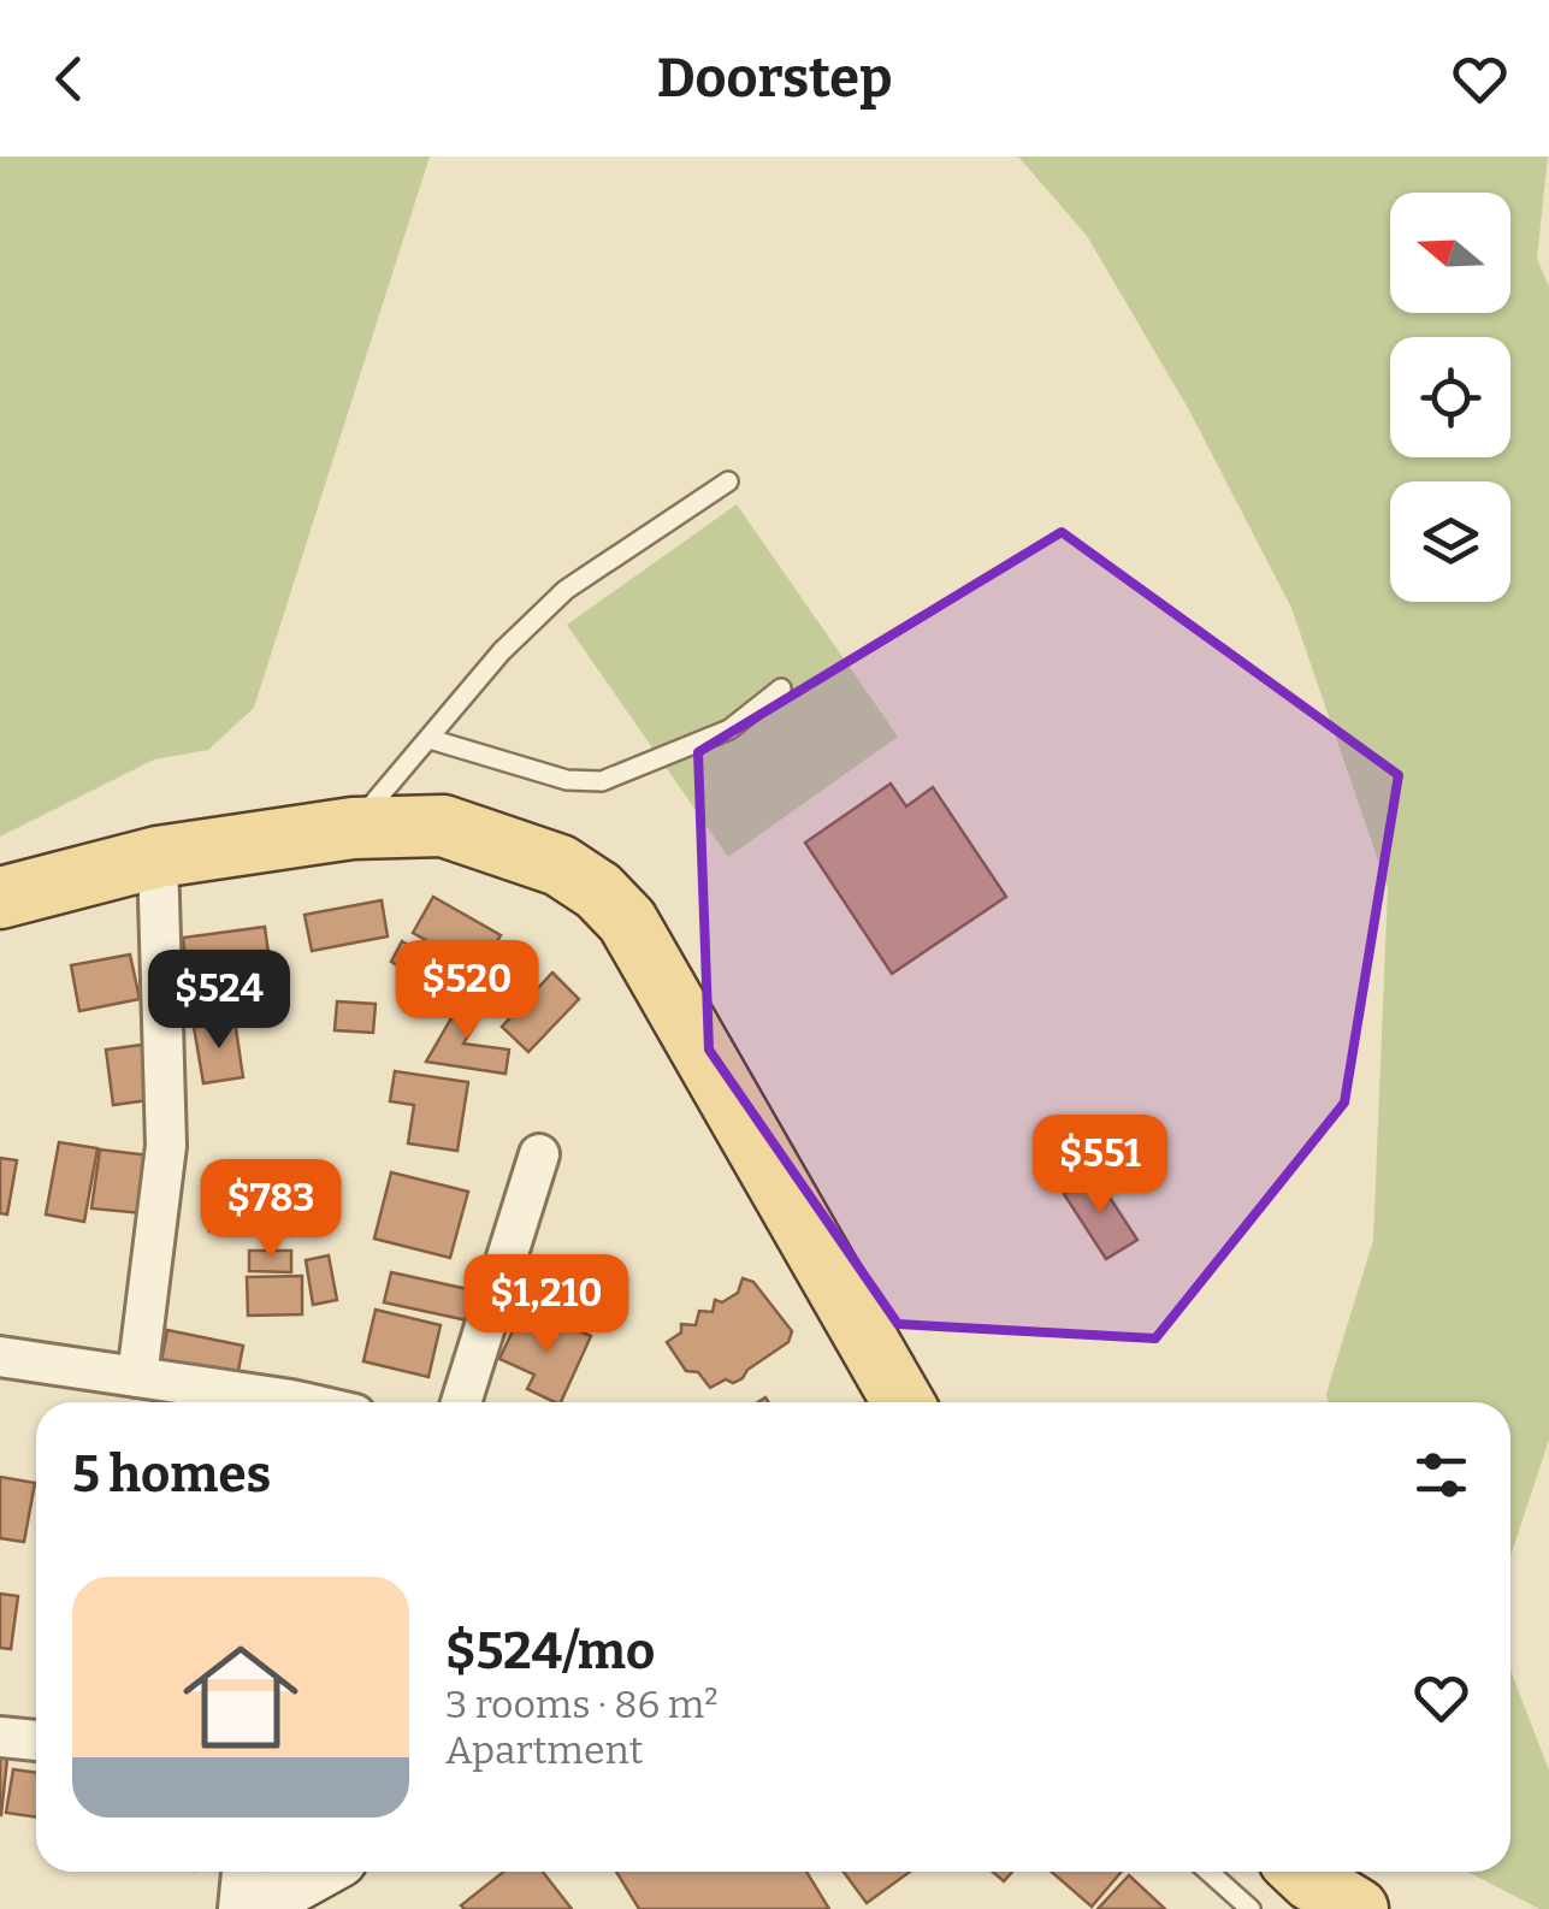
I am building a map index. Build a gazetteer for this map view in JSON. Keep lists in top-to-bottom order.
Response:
{
  "north": "left",
  "page": {
    "header": "Doorstep",
    "price": [
      "$520",
      "$524",
      "$551",
      "$783",
      "$1,210"
    ],
    "heading": "5 homes",
    "list": [
      {
        "name": "$524/mo",
        "note": "3 rooms · 86 m² · Apartment"
      }
    ]
  }
}
